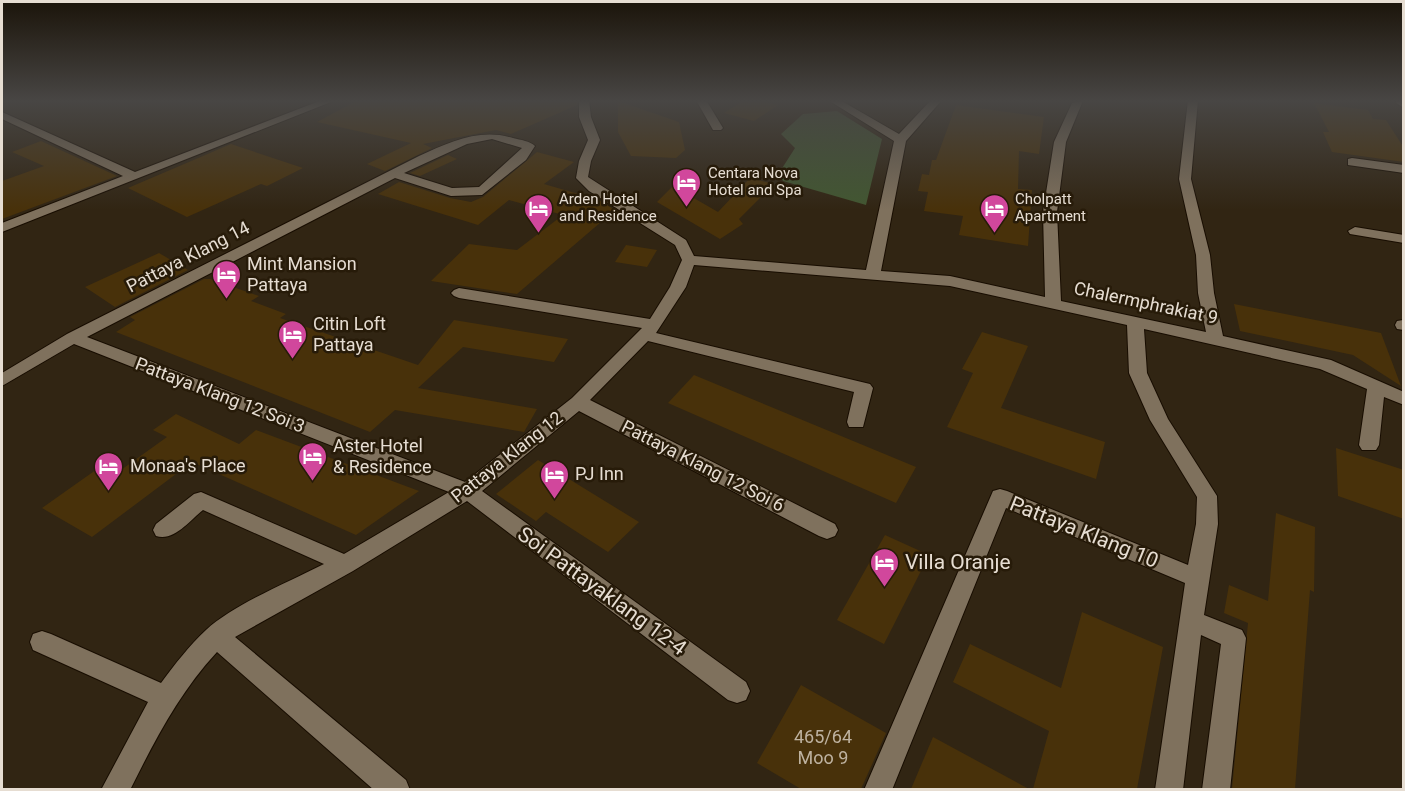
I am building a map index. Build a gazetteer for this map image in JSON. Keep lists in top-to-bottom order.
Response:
{
  "streets": {
    "street": [
      "Pattaya Klang 14",
      "Chalermphrakiat 9",
      "Pattaya Klang 12 Soi 3",
      "Pattaya Klang 12",
      "Pattaya Klang 12 Soi 6",
      "Pattaya Klang 10",
      "Soi Pattayaklang 12-4"
    ]
  },
  "crossings": [
    ["Pattaya Klang 14", "Pattaya Klang 12 Soi 3"],
    ["Chalermphrakiat 9", "Pattaya Klang 12"],
    ["Pattaya Klang 12 Soi 3", "Pattaya Klang 12"],
    ["Pattaya Klang 12 Soi 3", "Soi Pattayaklang 12-4"],
    ["Pattaya Klang 12", "Pattaya Klang 12 Soi 6"],
    ["Pattaya Klang 12", "Soi Pattayaklang 12-4"]
  ],
  "places": {
    "hotel": [
      "Centara Nova Hotel and Spa",
      "Arden Hotel and Residence",
      "Cholpatt Apartment",
      "Mint Mansion Pattaya",
      "Citin Loft Pattaya",
      "Aster Hotel & Residence",
      "Monaa's Place",
      "PJ Inn",
      "Villa Oranje"
    ]
  },
  "house_numbers": ["465/64 Moo 9"]
}
